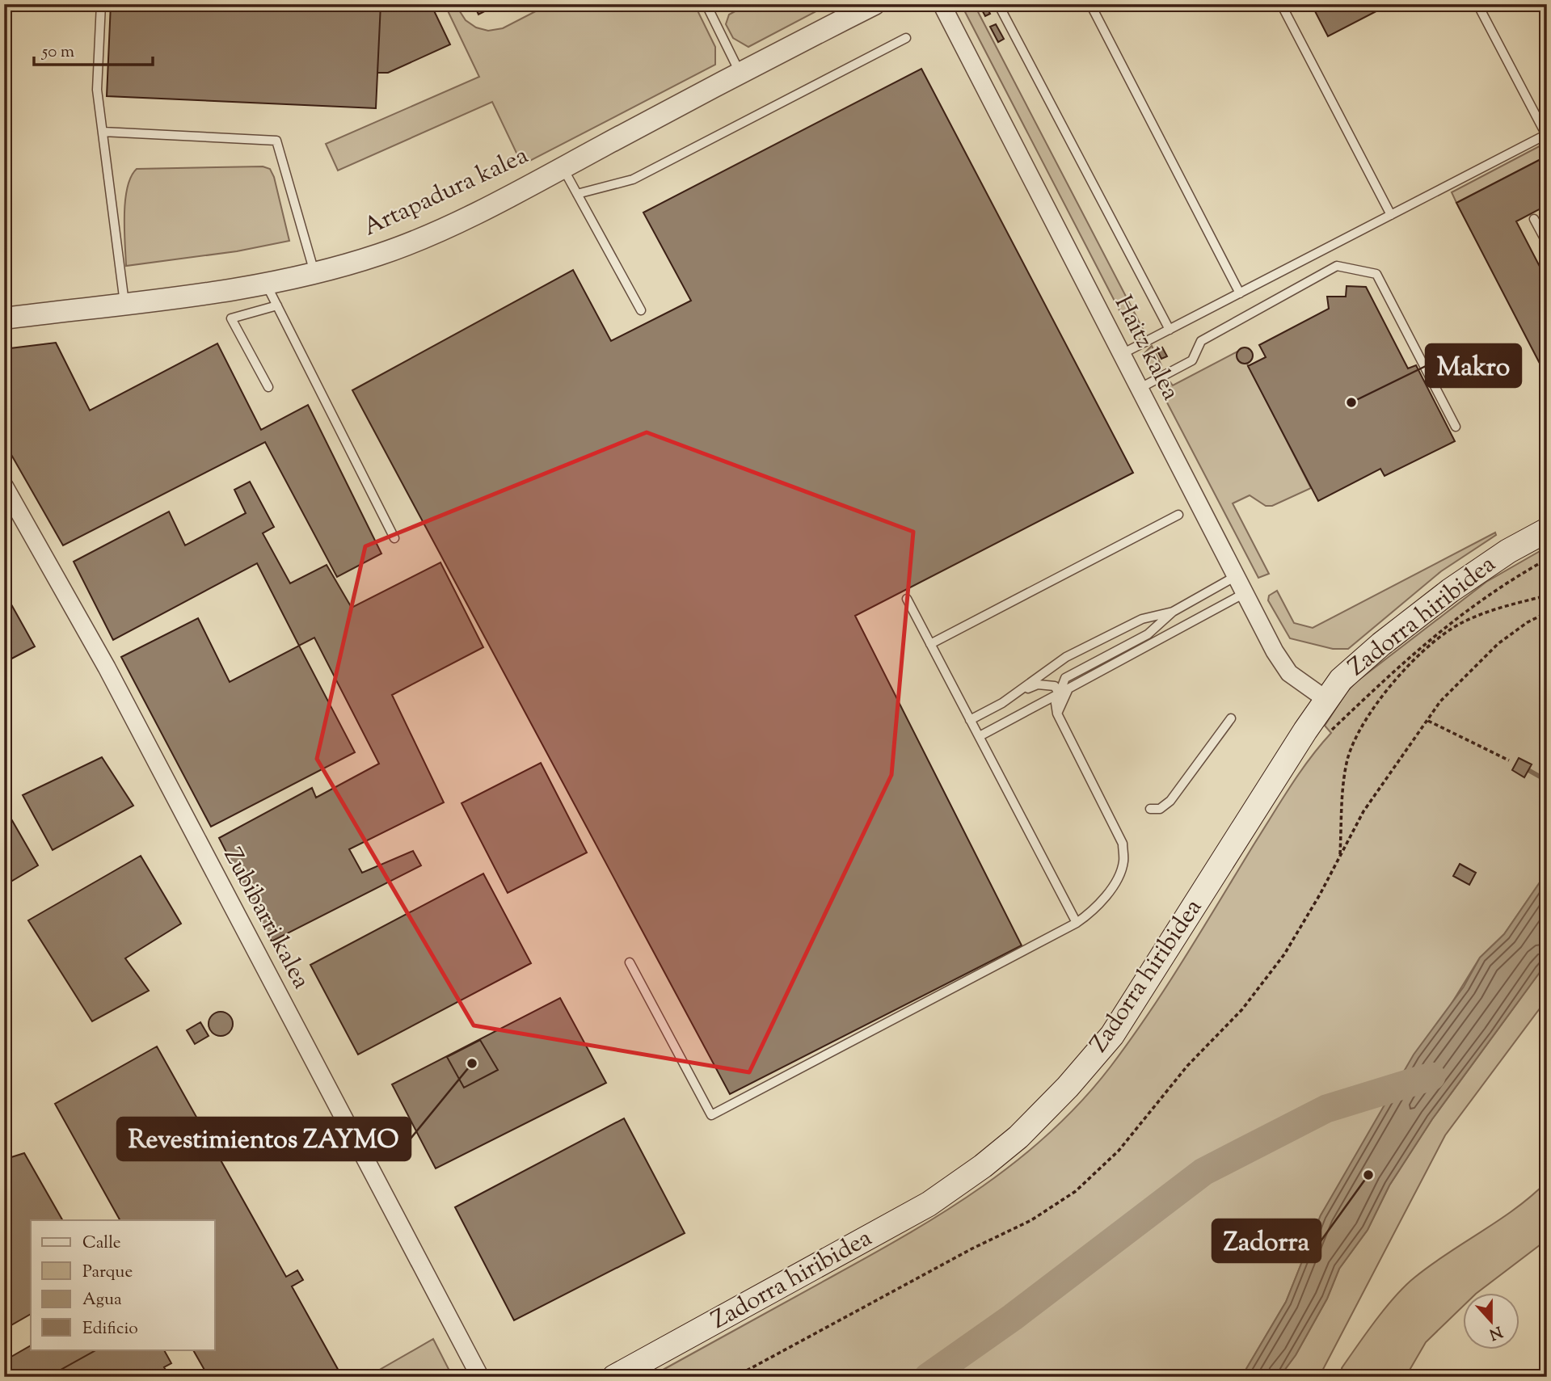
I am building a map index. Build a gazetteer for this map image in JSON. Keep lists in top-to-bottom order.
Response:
{
  "streets": {
    "main road": ["Zadorra hiribidea"],
    "street": ["Artapadura kalea", "Haitz kalea", "Zubibarri kalea"]
  },
  "crossings": [
    ["Haitz kalea", "Zadorra hiribidea"]
  ],
  "places": ["Makro", "Revestimientos ZAYMO", "Zadorra"],
  "legend": [
    "Calle",
    "Parque",
    "Agua",
    "Edificio"
  ],
  "scale_bar": "50 m",
  "north": "bottom"
}
